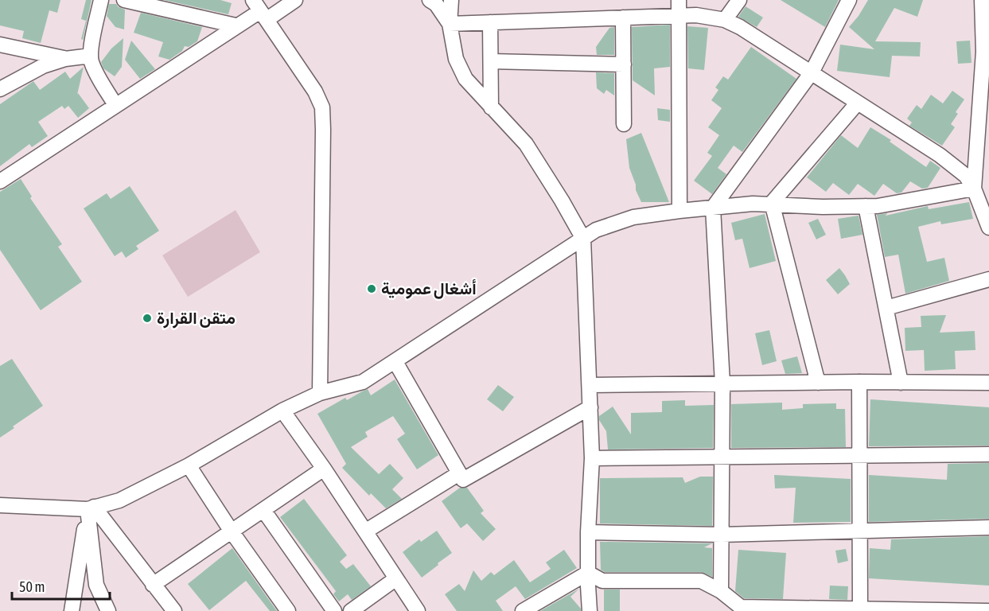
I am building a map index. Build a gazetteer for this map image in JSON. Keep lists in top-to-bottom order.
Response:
{
  "places": ["أشغال عمومية", "متقن القرارة"],
  "scale_bar": "50 m"
}
